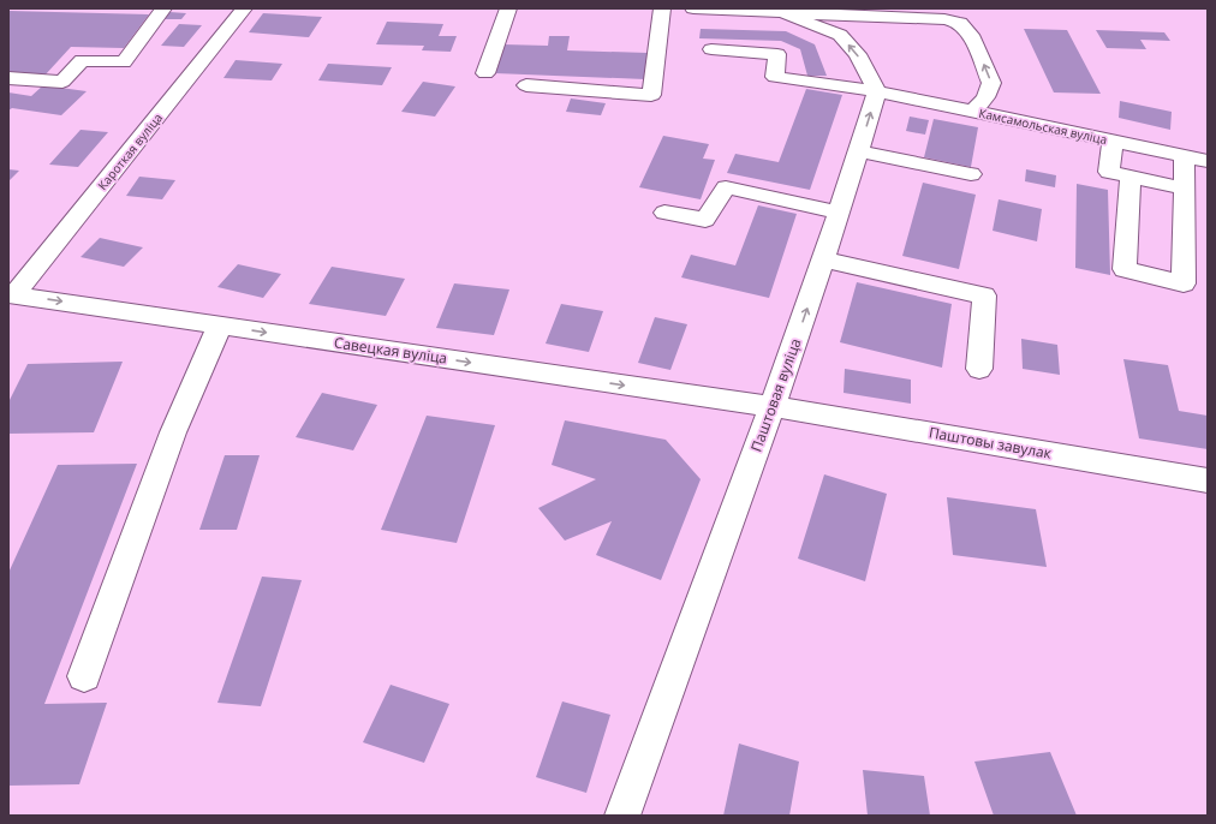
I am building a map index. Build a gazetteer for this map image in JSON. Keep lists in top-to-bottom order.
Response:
{
  "streets": {
    "street": [
      "Камсамольская вуліца",
      "Кароткая вуліца",
      "Савецкая вуліца",
      "Паштовая вуліца",
      "Паштовы завулак"
    ]
  },
  "crossings": [
    ["Камсамольская вуліца", "Паштовая вуліца"],
    ["Кароткая вуліца", "Савецкая вуліца"],
    ["Савецкая вуліца", "Паштовая вуліца"],
    ["Савецкая вуліца", "Паштовы завулак"],
    ["Паштовая вуліца", "Паштовы завулак"]
  ],
  "one_way": ["Савецкая вуліца"]
}
